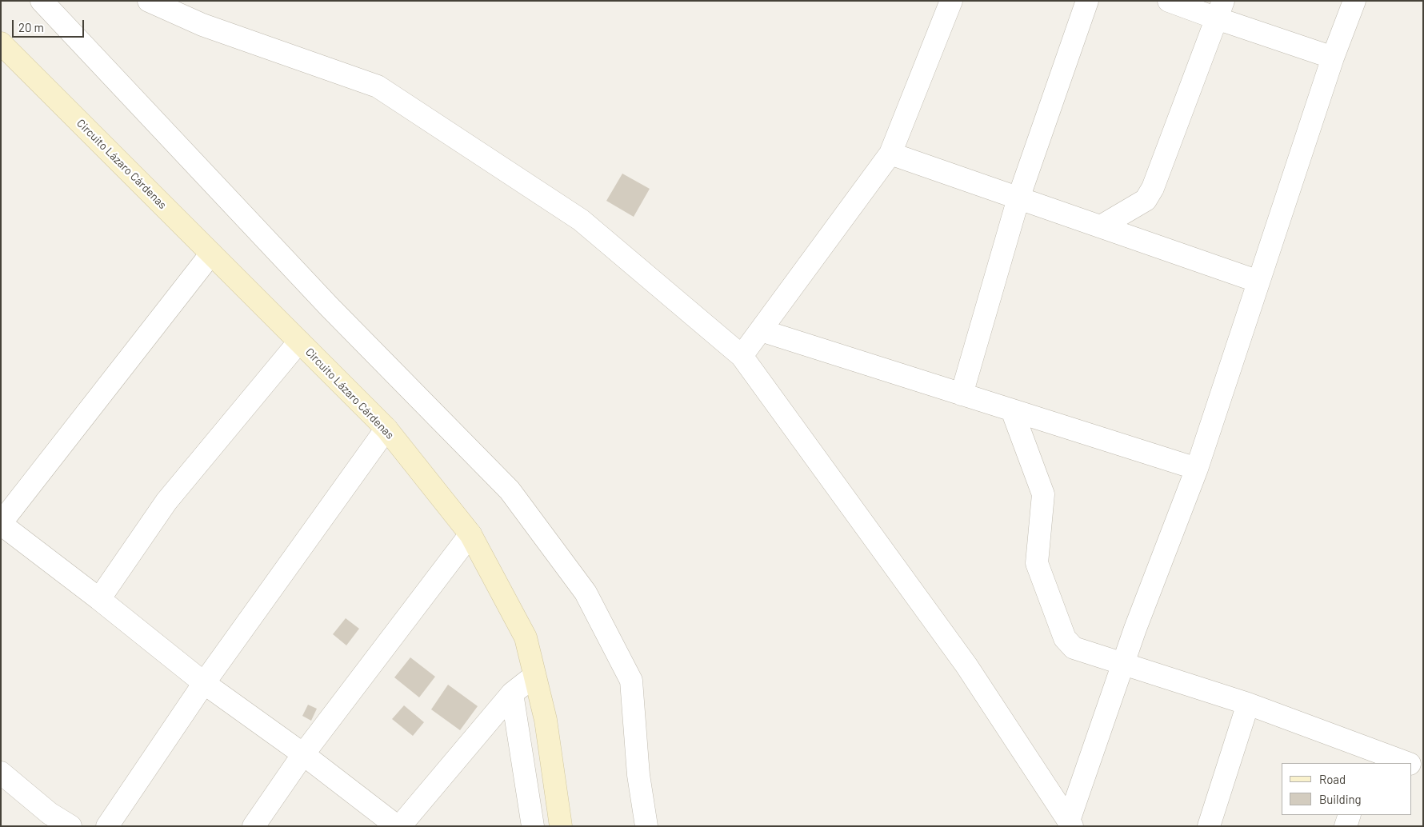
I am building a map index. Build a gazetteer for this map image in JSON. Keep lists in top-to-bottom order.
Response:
{
  "streets": {
    "street": ["Circuito Lázaro Cárdenas"]
  },
  "legend": ["Road", "Building"],
  "scale_bar": "20 m"
}
